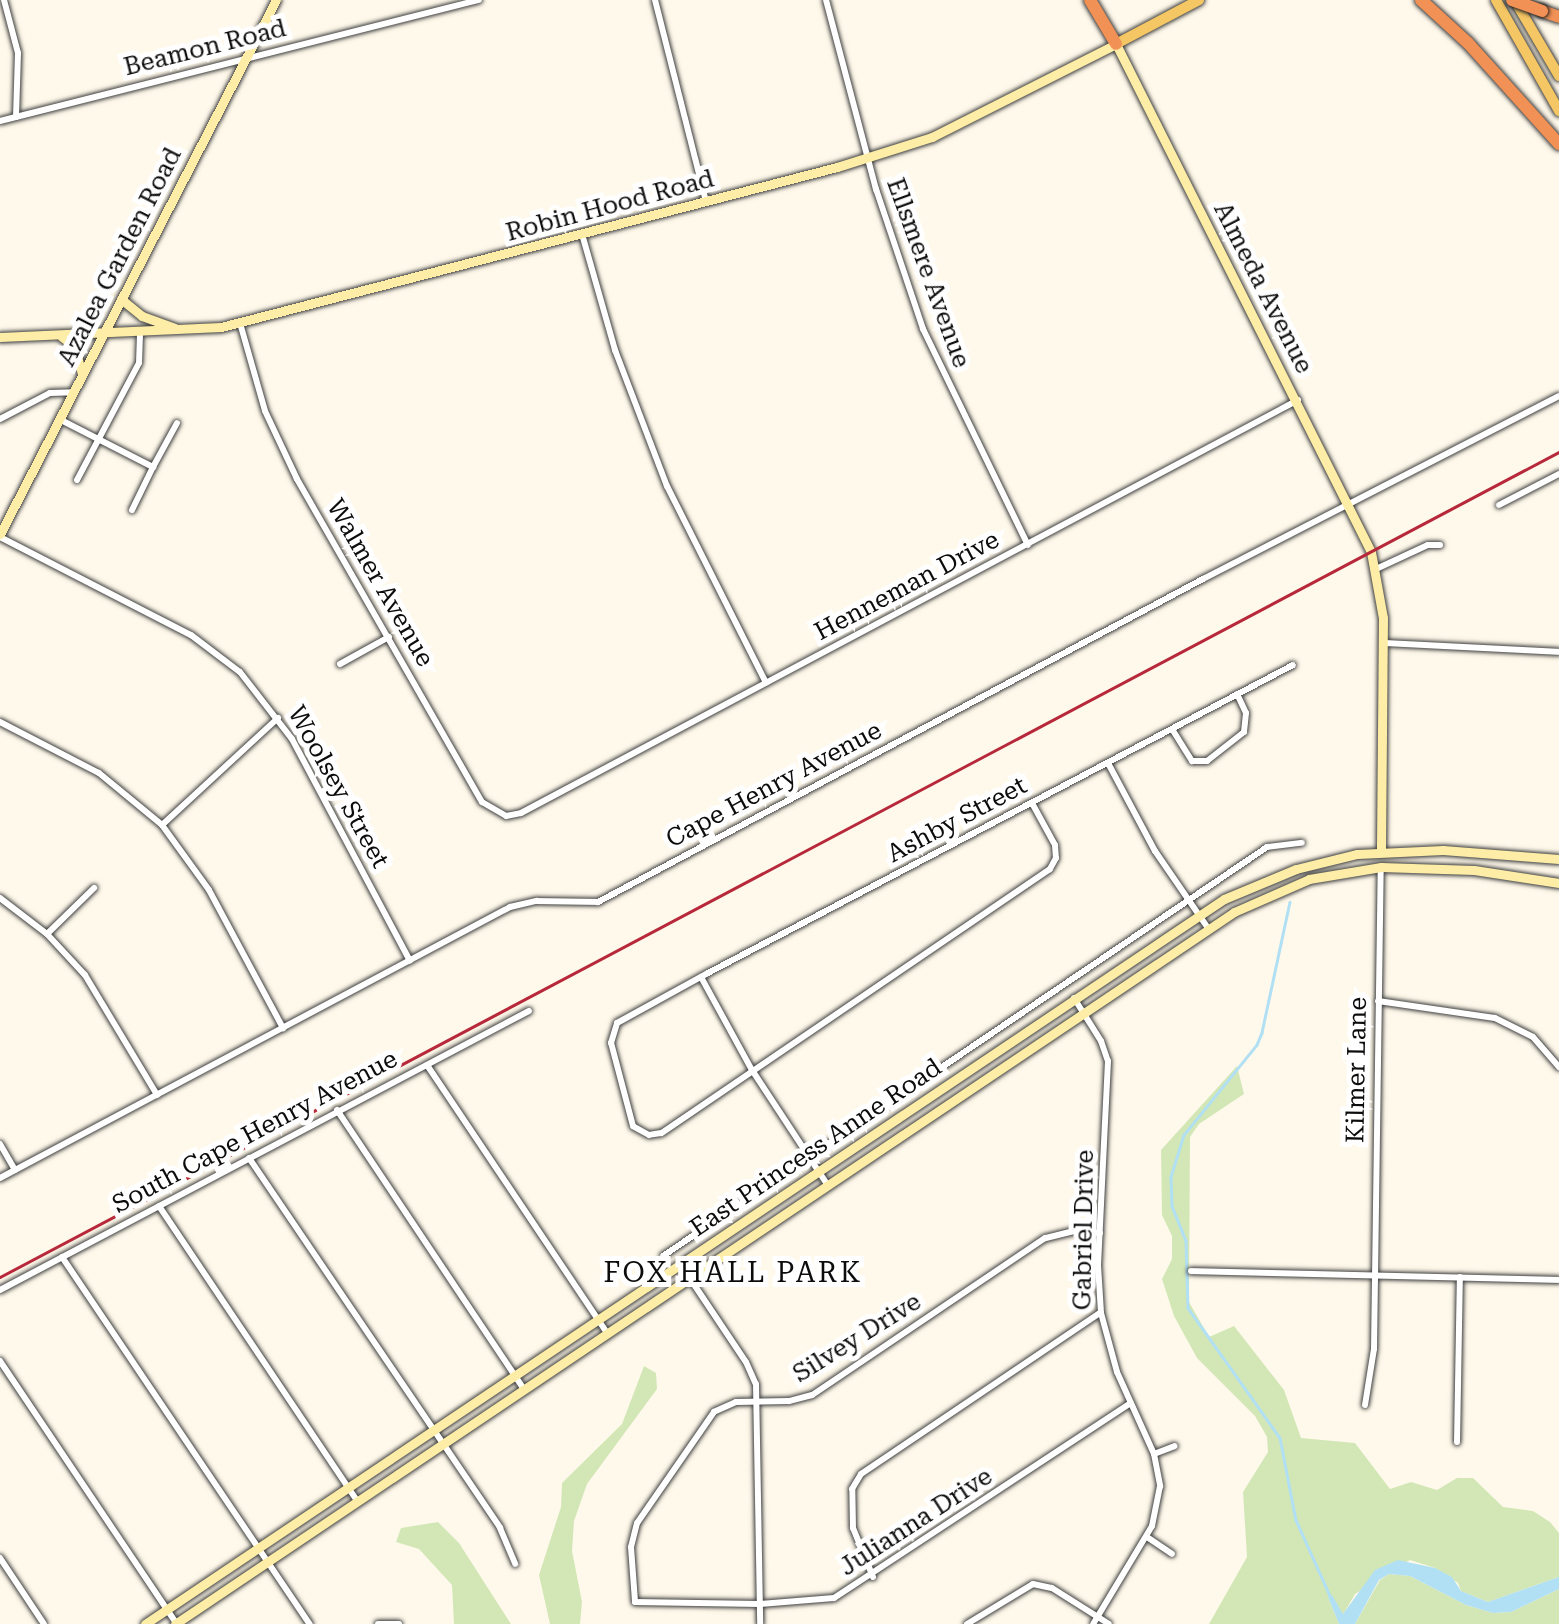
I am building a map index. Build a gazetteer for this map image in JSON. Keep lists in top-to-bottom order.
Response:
{
  "streets": {
    "main road": [
      "Robin Hood Road",
      "Azalea Garden Road",
      "Almeda Avenue",
      "Kilmer Lane",
      "East Princess Anne Road"
    ],
    "street": [
      "Beamon Road",
      "Ellsmere Avenue",
      "Walmer Avenue",
      "Henneman Drive",
      "Cape Henry Avenue",
      "Woolsey Street",
      "Ashby Street",
      "South Cape Henry Avenue",
      "Gabriel Drive",
      "Silvey Drive",
      "Julianna Drive"
    ]
  },
  "crossings": [
    ["Beamon Road", "Azalea Garden Road"],
    ["Robin Hood Road", "Azalea Garden Road"],
    ["Robin Hood Road", "Ellsmere Avenue"],
    ["Robin Hood Road", "Almeda Avenue"],
    ["Robin Hood Road", "Walmer Avenue"],
    ["Azalea Garden Road", "Woolsey Street"],
    ["Ellsmere Avenue", "Henneman Drive"],
    ["Almeda Avenue", "Henneman Drive"],
    ["Almeda Avenue", "Cape Henry Avenue"],
    ["Almeda Avenue", "Kilmer Lane"],
    ["Walmer Avenue", "Henneman Drive"],
    ["Cape Henry Avenue", "Woolsey Street"],
    ["Kilmer Lane", "East Princess Anne Road"],
    ["East Princess Anne Road", "Gabriel Drive"],
    ["Gabriel Drive", "Silvey Drive"],
    ["Gabriel Drive", "Julianna Drive"],
    ["Silvey Drive", "Julianna Drive"]
  ],
  "districts": ["FOX HALL PARK"]
}
